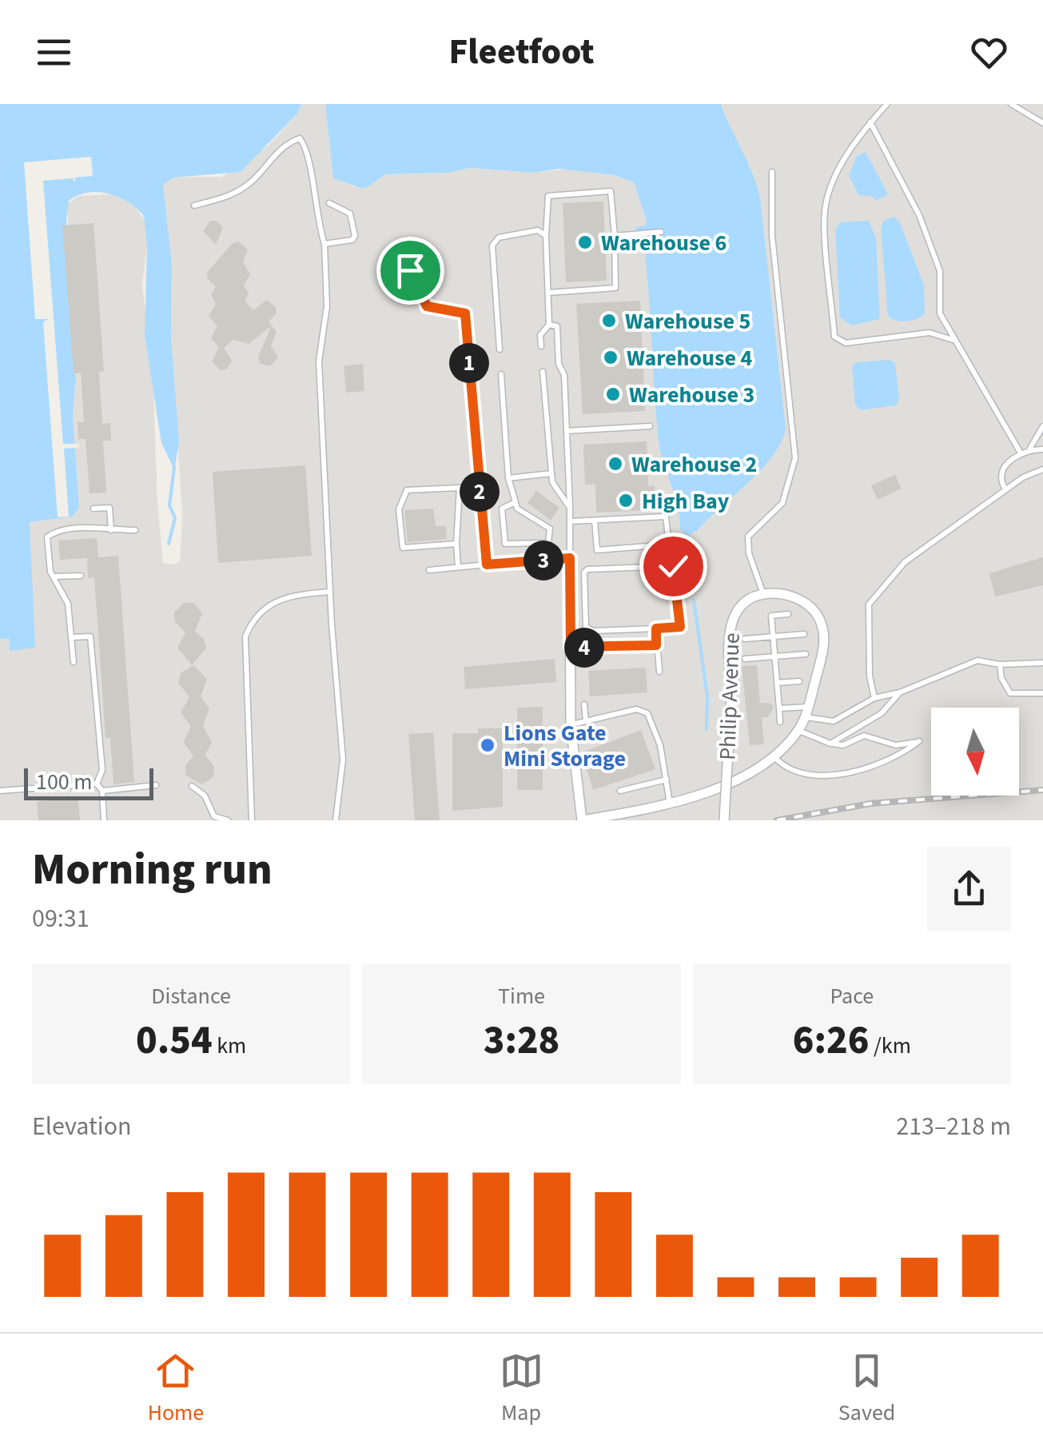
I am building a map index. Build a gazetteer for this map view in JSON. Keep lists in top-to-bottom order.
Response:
{
  "streets": {
    "street": ["Philip Avenue"]
  },
  "places": [
    "Warehouse 6",
    "Warehouse 5",
    "Warehouse 4",
    "Warehouse 3",
    "Warehouse 2",
    "High Bay",
    "Lions Gate Mini Storage"
  ],
  "scale_bar": "100 m",
  "north": "bottom",
  "page": {
    "header": "Fleetfoot",
    "pins": [
      "1",
      "2",
      "3",
      "4"
    ],
    "scale": "100 m",
    "heading": ["Morning run", "09:31"],
    "stats": [
      ["Distance", "0.54 km"],
      ["Time", "3:28"],
      ["Pace", "6:26 /km"]
    ],
    "chart": ["Elevation", "213–218 m"],
    "tabs": ["Home", "Map", "Saved"]
  }
}
